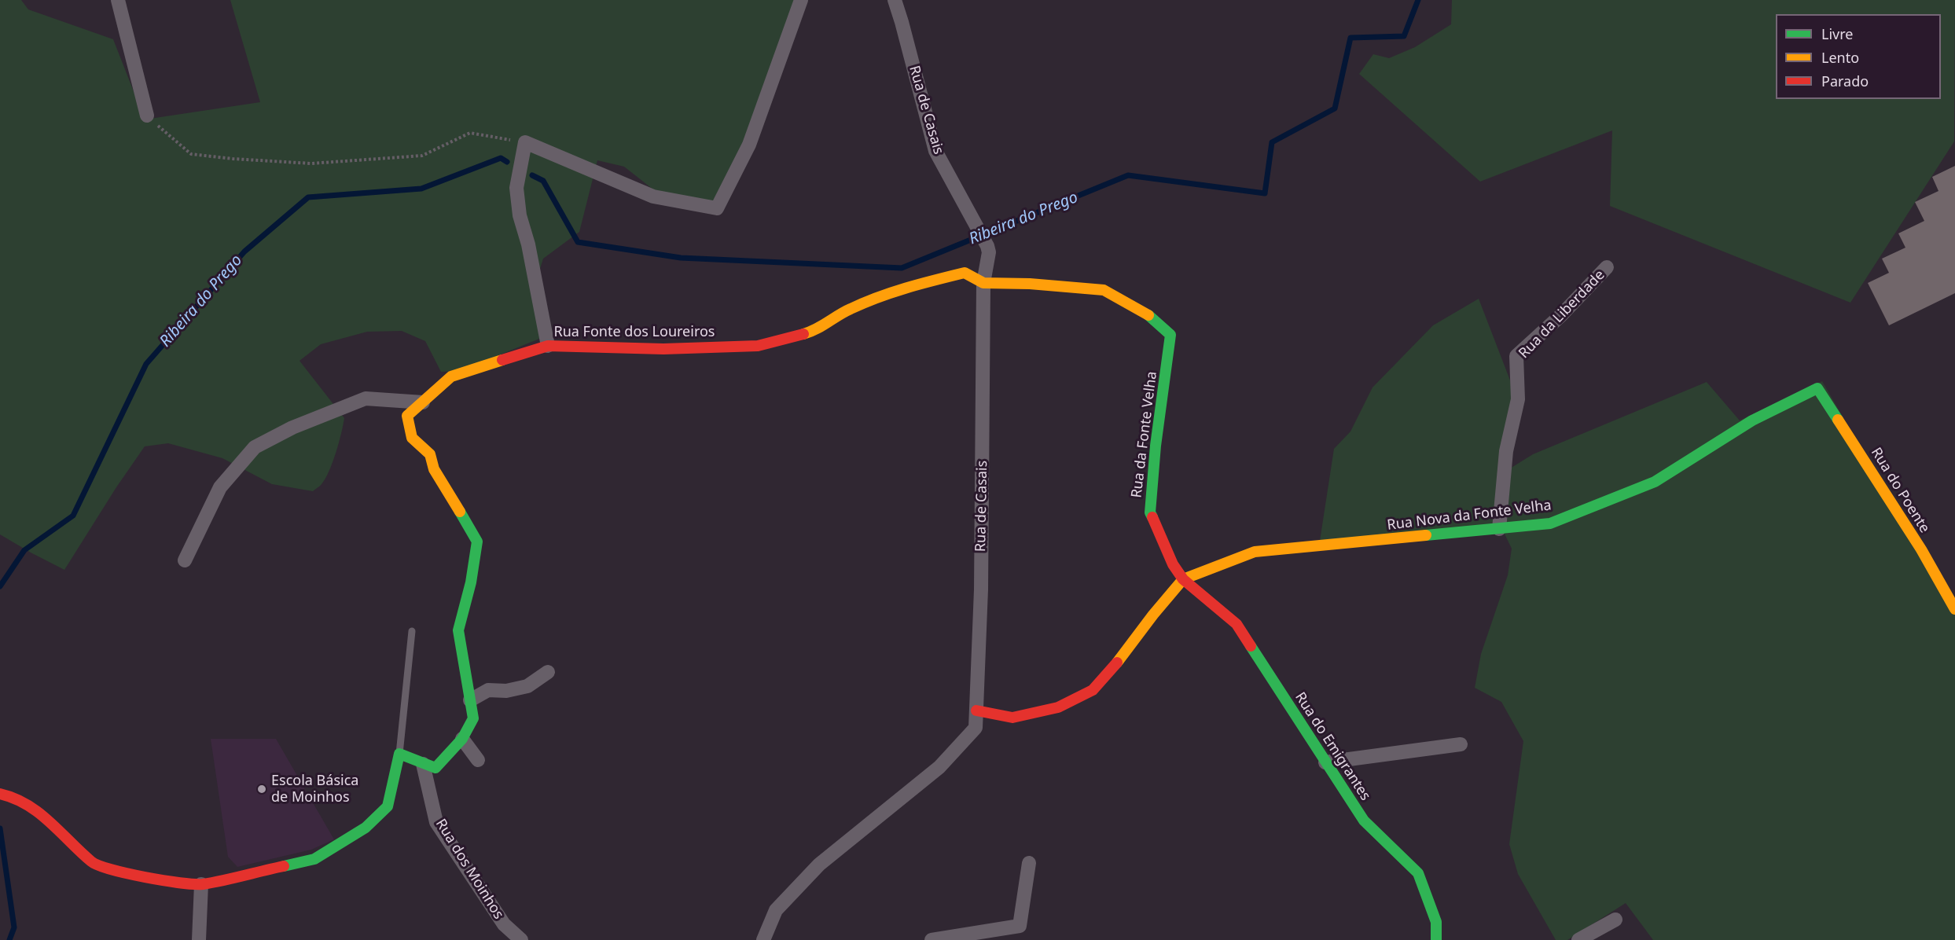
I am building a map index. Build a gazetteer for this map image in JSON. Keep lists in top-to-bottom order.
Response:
{
  "streets": {
    "street": [
      "Rua de Casais",
      "Rua da Liberdade",
      "Rua Fonte dos Loureiros",
      "Rua da Fonte Velha",
      "Rua do Poente",
      "Rua Nova da Fonte Velha",
      "Rua do Emigrantes",
      "Rua dos Moinhos"
    ]
  },
  "crossings": [
    ["Rua de Casais", "Rua Fonte dos Loureiros"],
    ["Rua de Casais", "Rua da Fonte Velha"],
    ["Rua da Liberdade", "Rua Nova da Fonte Velha"],
    ["Rua Fonte dos Loureiros", "Rua da Fonte Velha"],
    ["Rua Fonte dos Loureiros", "Rua dos Moinhos"],
    ["Rua da Fonte Velha", "Rua Nova da Fonte Velha"],
    ["Rua da Fonte Velha", "Rua do Emigrantes"],
    ["Rua do Poente", "Rua Nova da Fonte Velha"],
    ["Rua Nova da Fonte Velha", "Rua do Emigrantes"]
  ],
  "water": ["Ribeira do Prego"],
  "places": ["Escola Básica de Moinhos"],
  "legend": ["Livre", "Lento", "Parado"]
}
